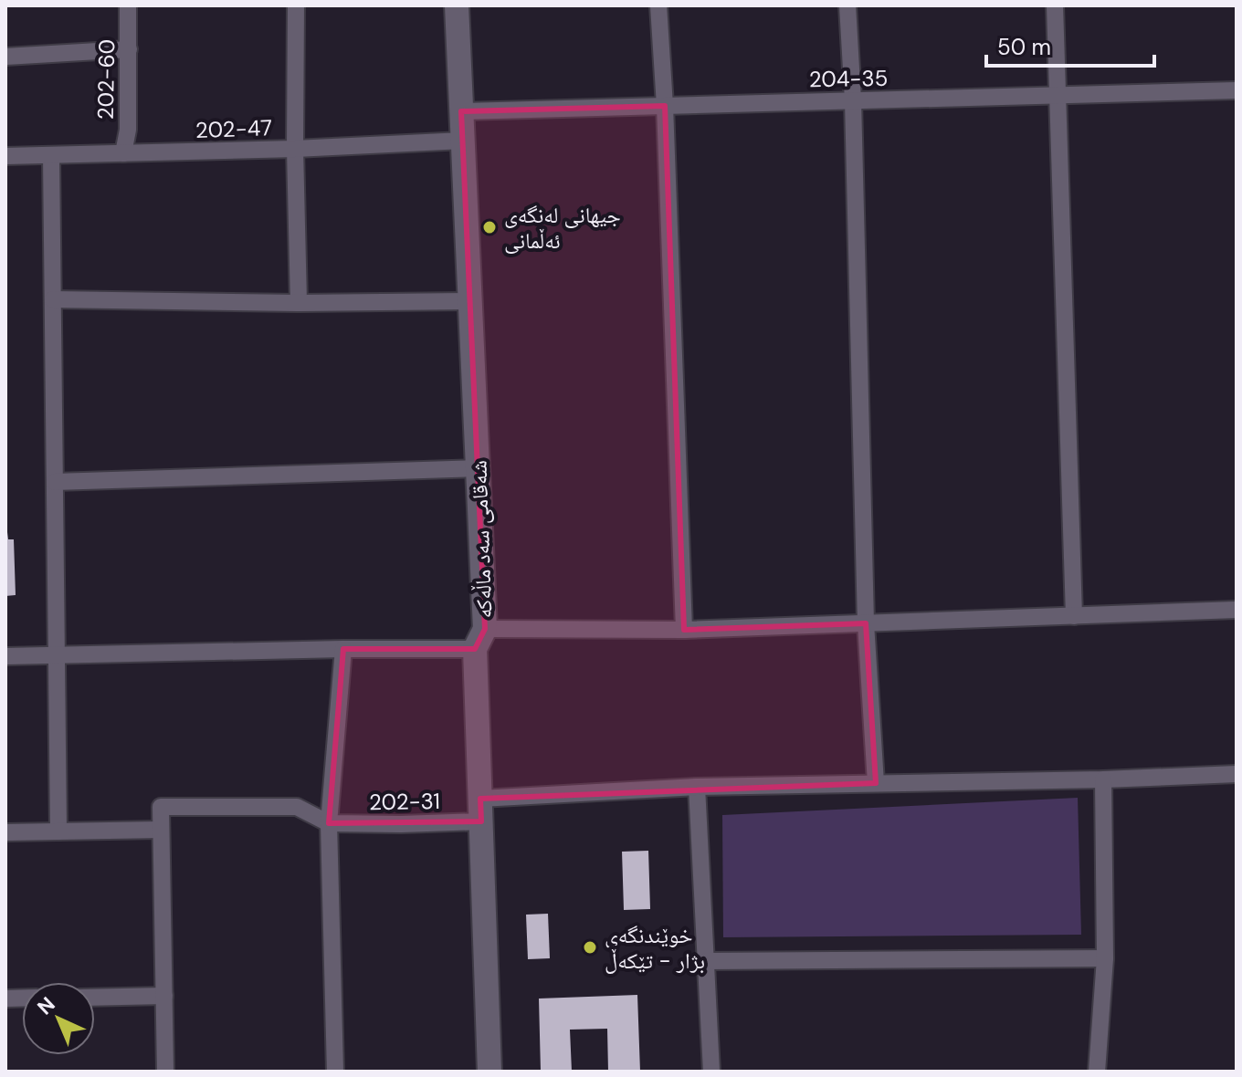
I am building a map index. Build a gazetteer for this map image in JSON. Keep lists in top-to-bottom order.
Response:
{
  "streets": {
    "street": [
      "204-35",
      "202-60",
      "202-47",
      "شەقامی سەد ماڵەکە",
      "202-31"
    ]
  },
  "crossings": [
    ["204-35", "شەقامی سەد ماڵەکە"],
    ["202-60", "202-47"],
    ["202-47", "شەقامی سەد ماڵەکە"],
    ["شەقامی سەد ماڵەکە", "202-31"]
  ],
  "places": ["جیهانی لەنگەی ئەڵمانی", "خوێندنگەی بژار - تێکەڵ"],
  "scale_bar": "50 m",
  "north": "top left"
}
